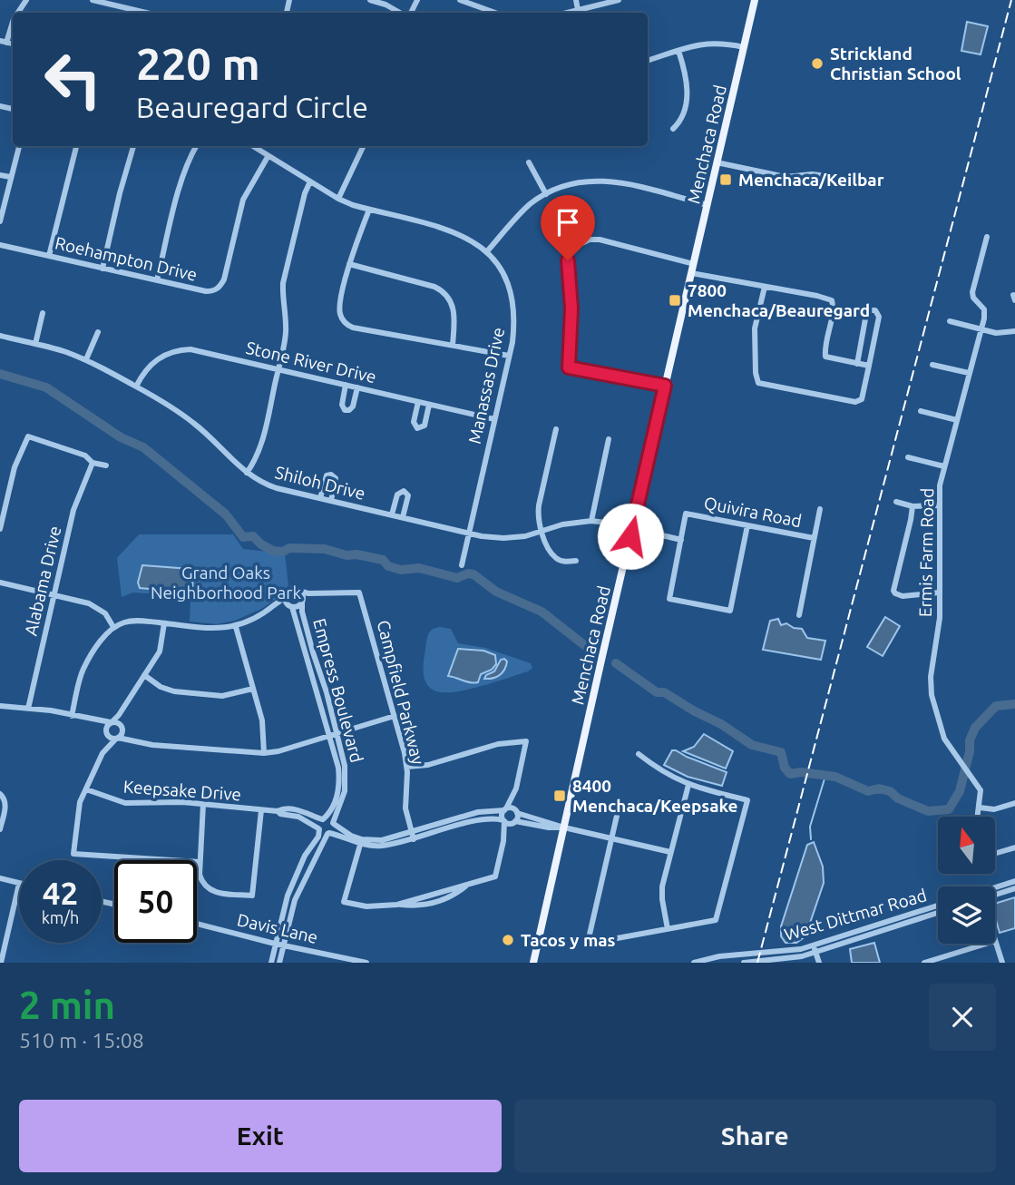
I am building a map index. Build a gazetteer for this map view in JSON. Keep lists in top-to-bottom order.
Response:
{
  "streets": {
    "main road": ["Menchaca Road"],
    "street": [
      "Roehampton Drive",
      "Stone River Drive",
      "Manassas Drive",
      "Shiloh Drive",
      "Quivira Road",
      "Ermis Farm Road",
      "Alabama Drive",
      "Empress Boulevard",
      "Campfield Parkway",
      "Keepsake Drive",
      "West Dittmar Road",
      "Davis Lane"
    ]
  },
  "crossings": [
    ["Menchaca Road", "Shiloh Drive"],
    ["Roehampton Drive", "Manassas Drive"],
    ["Stone River Drive", "Manassas Drive"],
    ["Stone River Drive", "Shiloh Drive"],
    ["Manassas Drive", "Shiloh Drive"],
    ["Shiloh Drive", "Quivira Road"],
    ["Empress Boulevard", "Campfield Parkway"],
    ["Empress Boulevard", "Keepsake Drive"]
  ],
  "parks": ["Grand Oaks Neighborhood Park"],
  "places": {
    "other": ["Strickland Christian School", "Tacos y mas"],
    "transit": ["Menchaca/Keilbar", "7800 Menchaca/Beauregard", "8400 Menchaca/Keepsake"]
  },
  "north": "top",
  "page": {
    "turn": ["220 m", "Beauregard Circle"],
    "speed": "42 km/h",
    "limit": "50",
    "heading": ["2 min", "510 m · 15:08"],
    "buttons": ["Exit", "Share"]
  }
}
